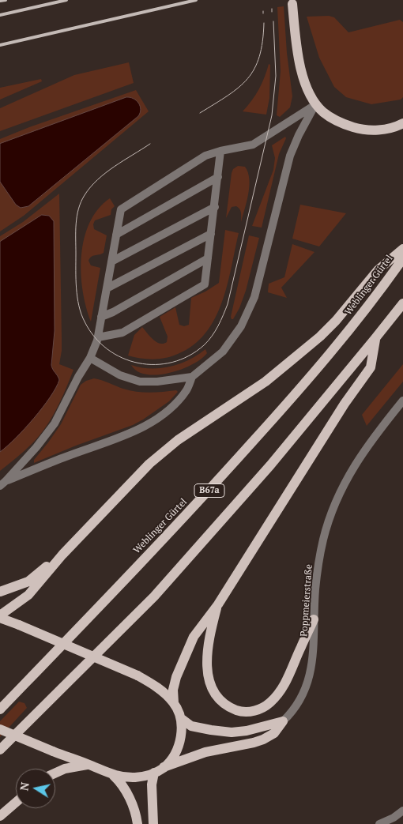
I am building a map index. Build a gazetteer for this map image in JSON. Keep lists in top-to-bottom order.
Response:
{
  "streets": {
    "main road": ["Weblinger Gürtel", "B67a"],
    "street": ["Poppmeierstraße"]
  },
  "north": "left"
}
